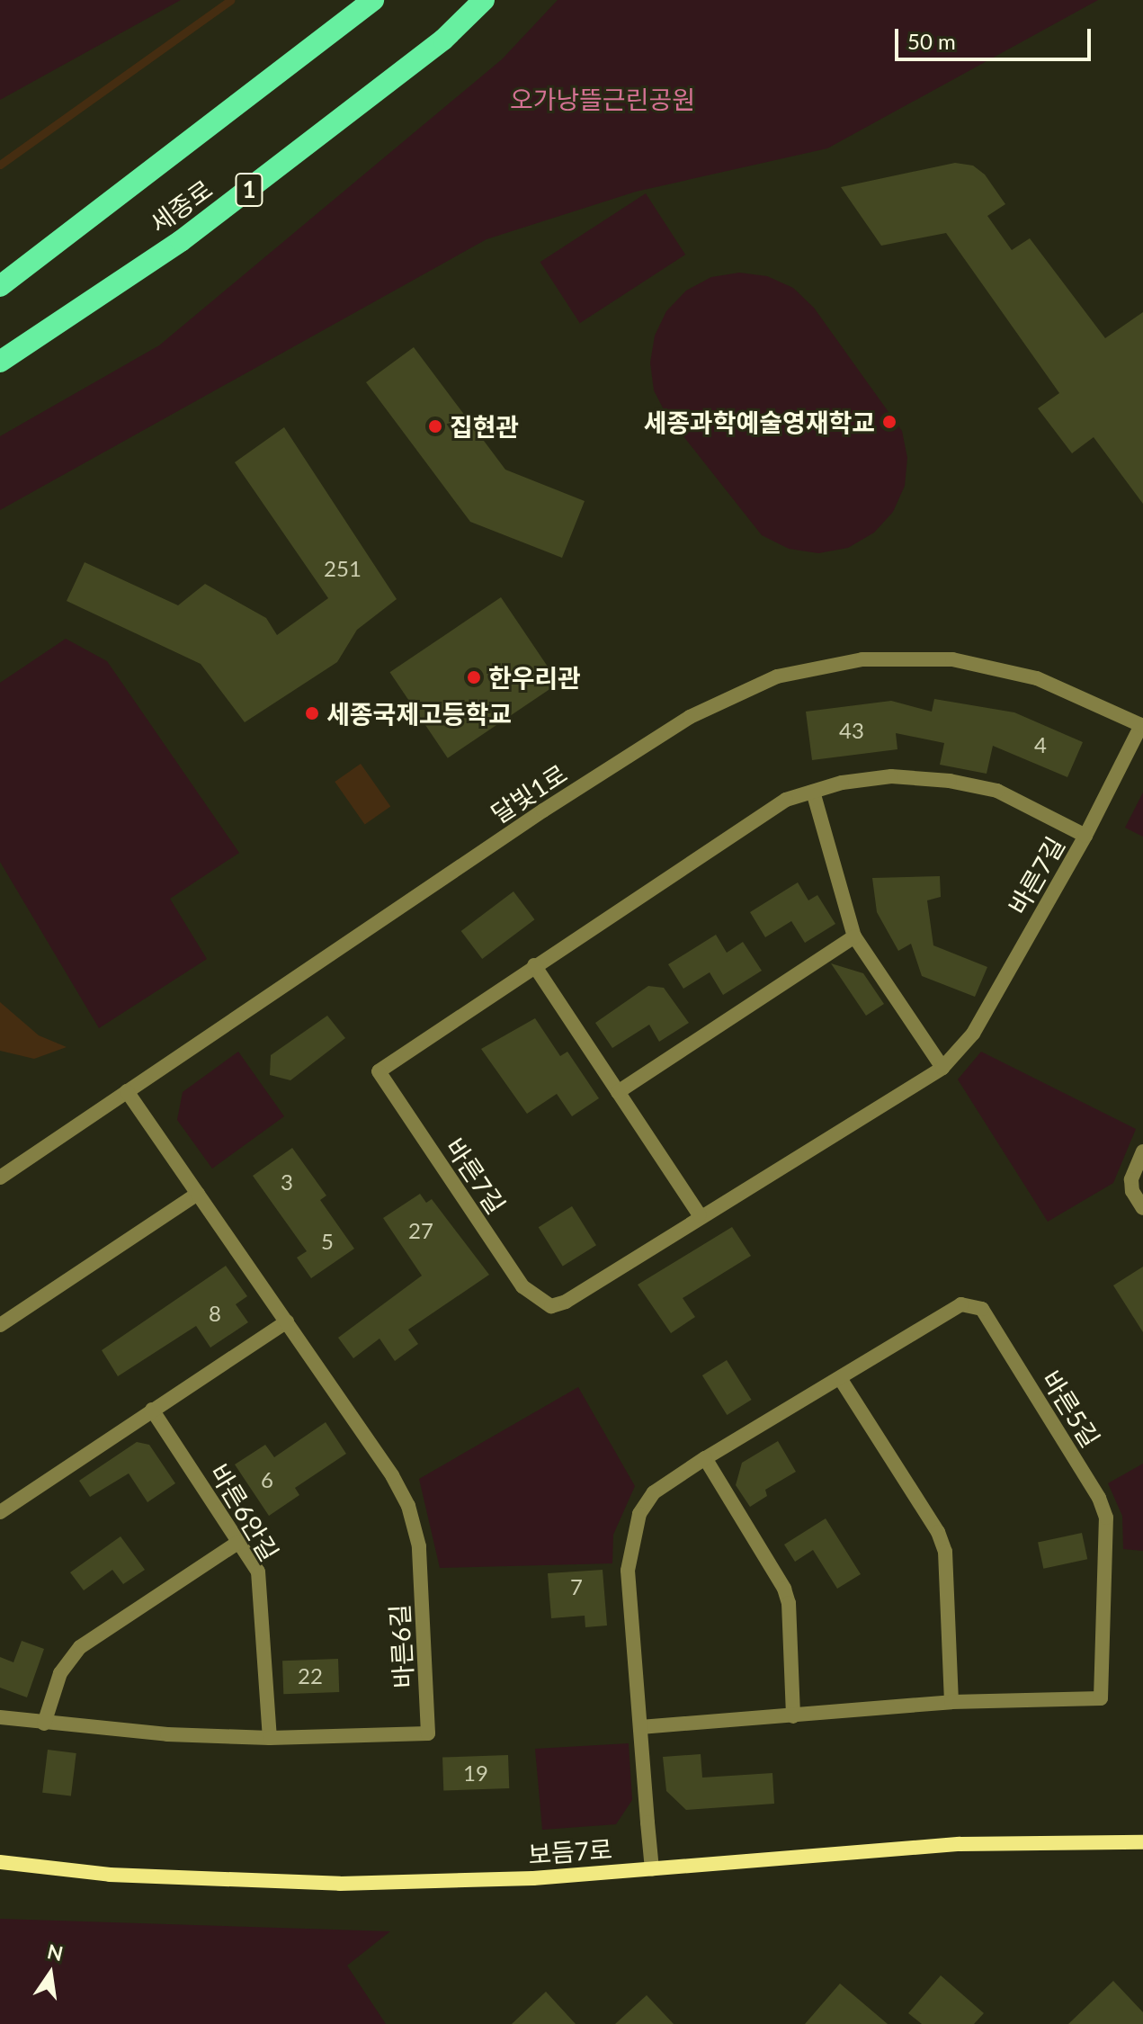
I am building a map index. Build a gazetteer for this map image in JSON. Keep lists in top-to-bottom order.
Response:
{
  "streets": {
    "highway": ["1", "세종로"],
    "street": [
      "달빛1로",
      "바른7길",
      "바른5길",
      "바른6안길",
      "바른6길",
      "보듬7로"
    ]
  },
  "crossings": [
    ["달빛1로", "바른6길"],
    ["바른5길", "보듬7로"],
    ["바른6안길", "바른6길"]
  ],
  "parks": ["오가낭뜰근린공원"],
  "places": [
    "세종과학예술영재학교",
    "집현관",
    "한우리관",
    "세종국제고등학교"
  ],
  "house_numbers": [
    "251",
    "43",
    "4",
    "3",
    "27",
    "5",
    "8",
    "6",
    "7",
    "22",
    "19"
  ],
  "scale_bar": "50 m",
  "north": "top"
}
